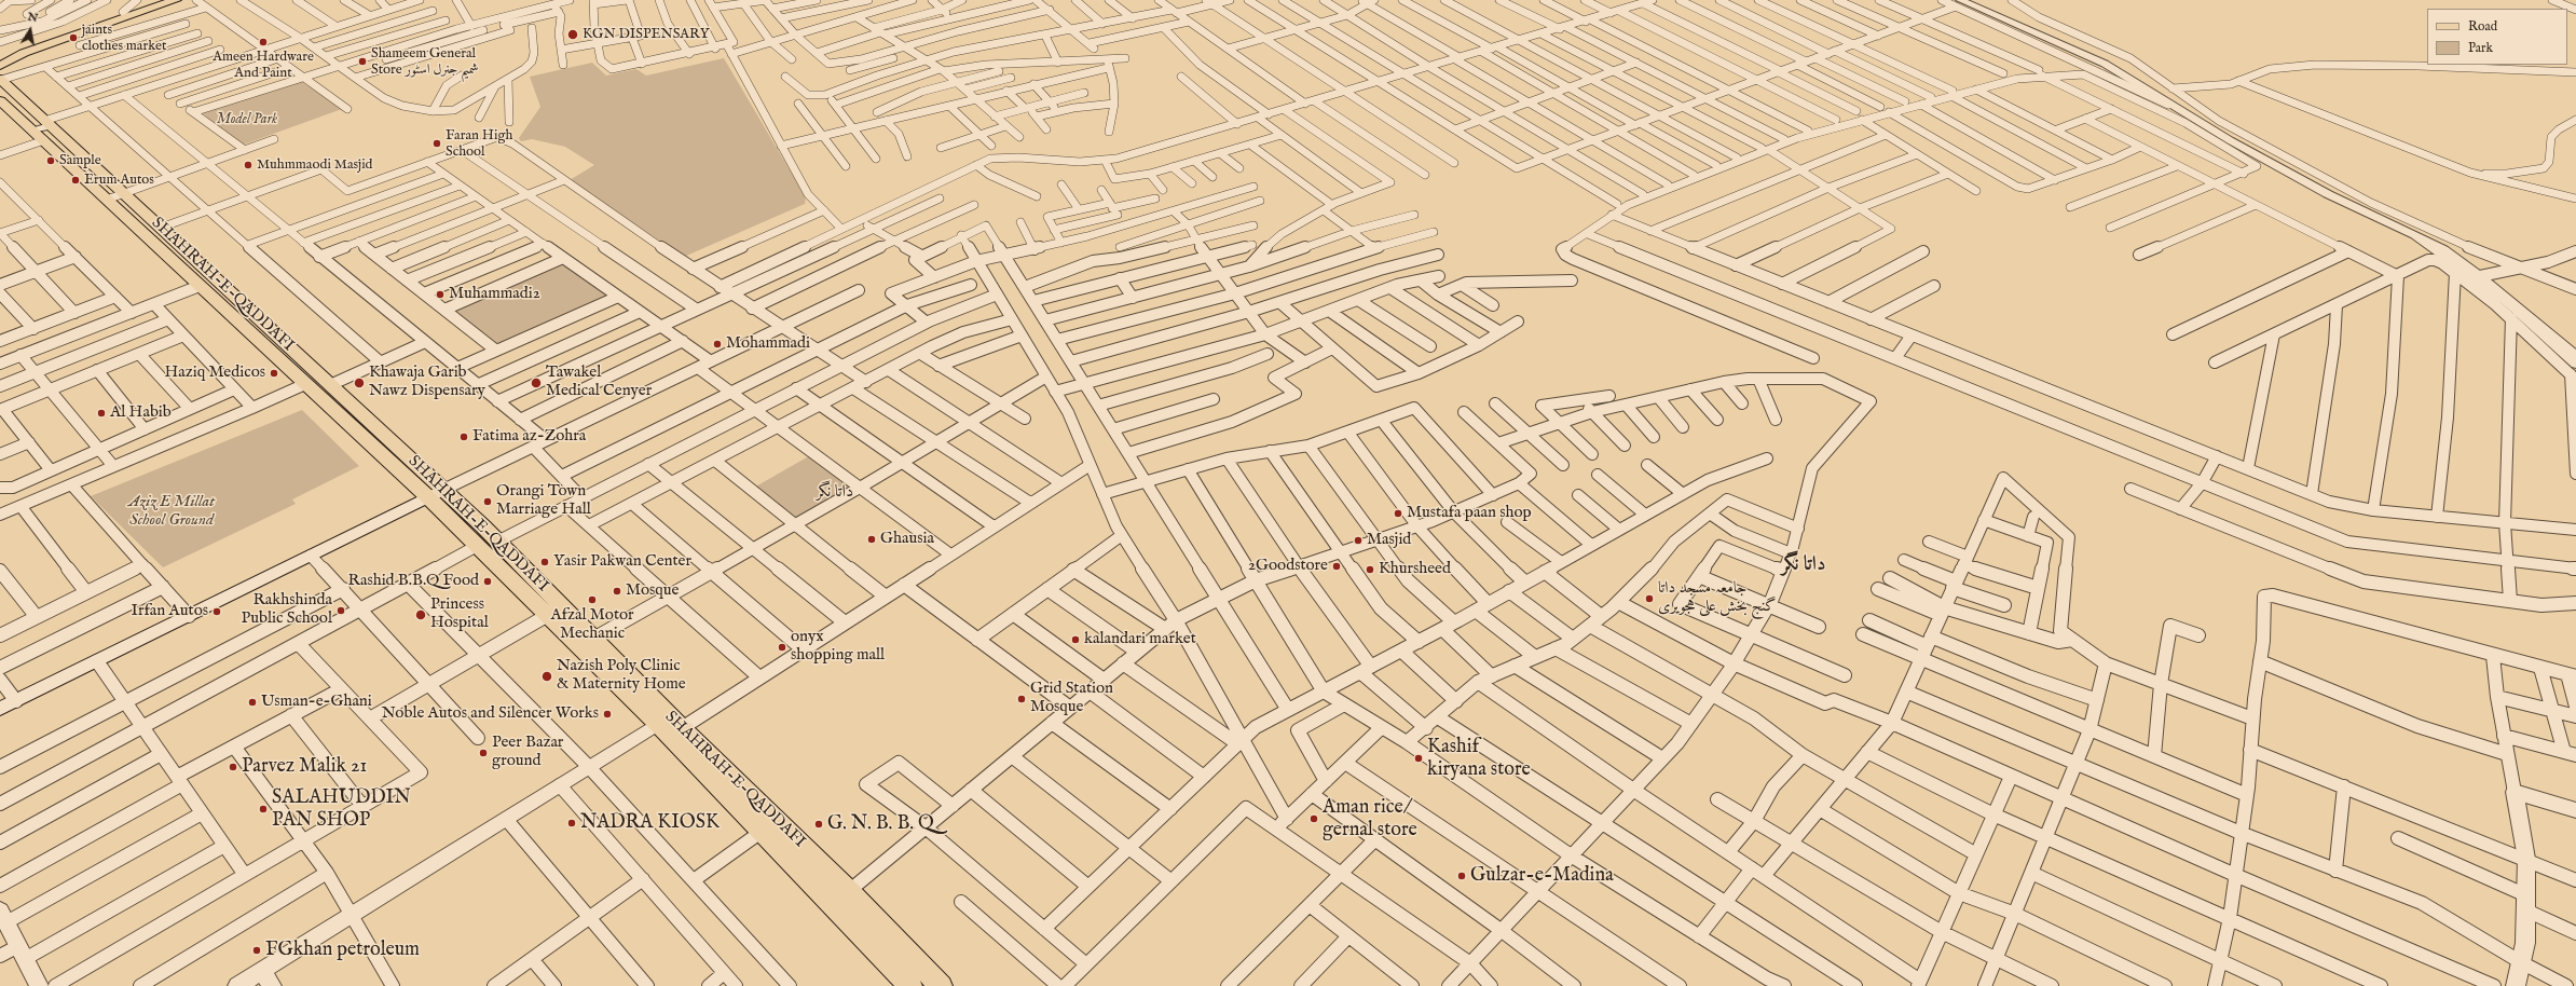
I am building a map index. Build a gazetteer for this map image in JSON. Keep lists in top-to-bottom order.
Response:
{
  "streets": {
    "main road": ["SHAHRAH-E-QADDAFI"]
  },
  "districts": ["داتا نگر", "داتا نگر"],
  "parks": ["Model Park", "Aziz E Millat School Ground"],
  "places": [
    "KGN DISPENSARY",
    "jaints clothes market",
    "Ameen Hardware And Paint",
    "Shameem General Store شمیم جنرل اسٹور",
    "Faran High School",
    "Sample",
    "Muhmmaodi Masjid",
    "Erum Autos",
    "Muhammadi2",
    "Mohammadi",
    "Haziq Medicos",
    "Khawaja Garib Nawz Dispensary",
    "Tawakel Medical Cenyer",
    "Al Habib",
    "Fatima az-Zohra",
    "Orangi Town Marriage Hall",
    "Mustafa paan shop",
    "Ghausia",
    "Masjid",
    "Yasir Pakwan Center",
    "2Goodstore",
    "Khursheed",
    "Rashid B.B.Q Food",
    "Mosque",
    "جامعہ مسجد داتا گنج بخش علی ہجویری",
    "Afzal Motor Mechanic",
    "Rakhshinda Public School",
    "Irfan Autos",
    "Princess Hospital",
    "kalandari market",
    "onyx shopping mall",
    "Nazish Poly Clinic & Maternity Home",
    "Grid Station Mosque",
    "Usman-e-Ghani",
    "Noble Autos and Silencer Works",
    "Peer Bazar ground",
    "Kashif kiryana store",
    "Parvez Malik 21",
    "SALAHUDDIN PAN SHOP",
    "Aman rice/ gernal store",
    "NADRA KIOSK",
    "G. N. B. B. Q",
    "Gulzar-e-Madina",
    "FGkhan petroleum"
  ],
  "legend": ["Road", "Park"],
  "north": "top"
}
